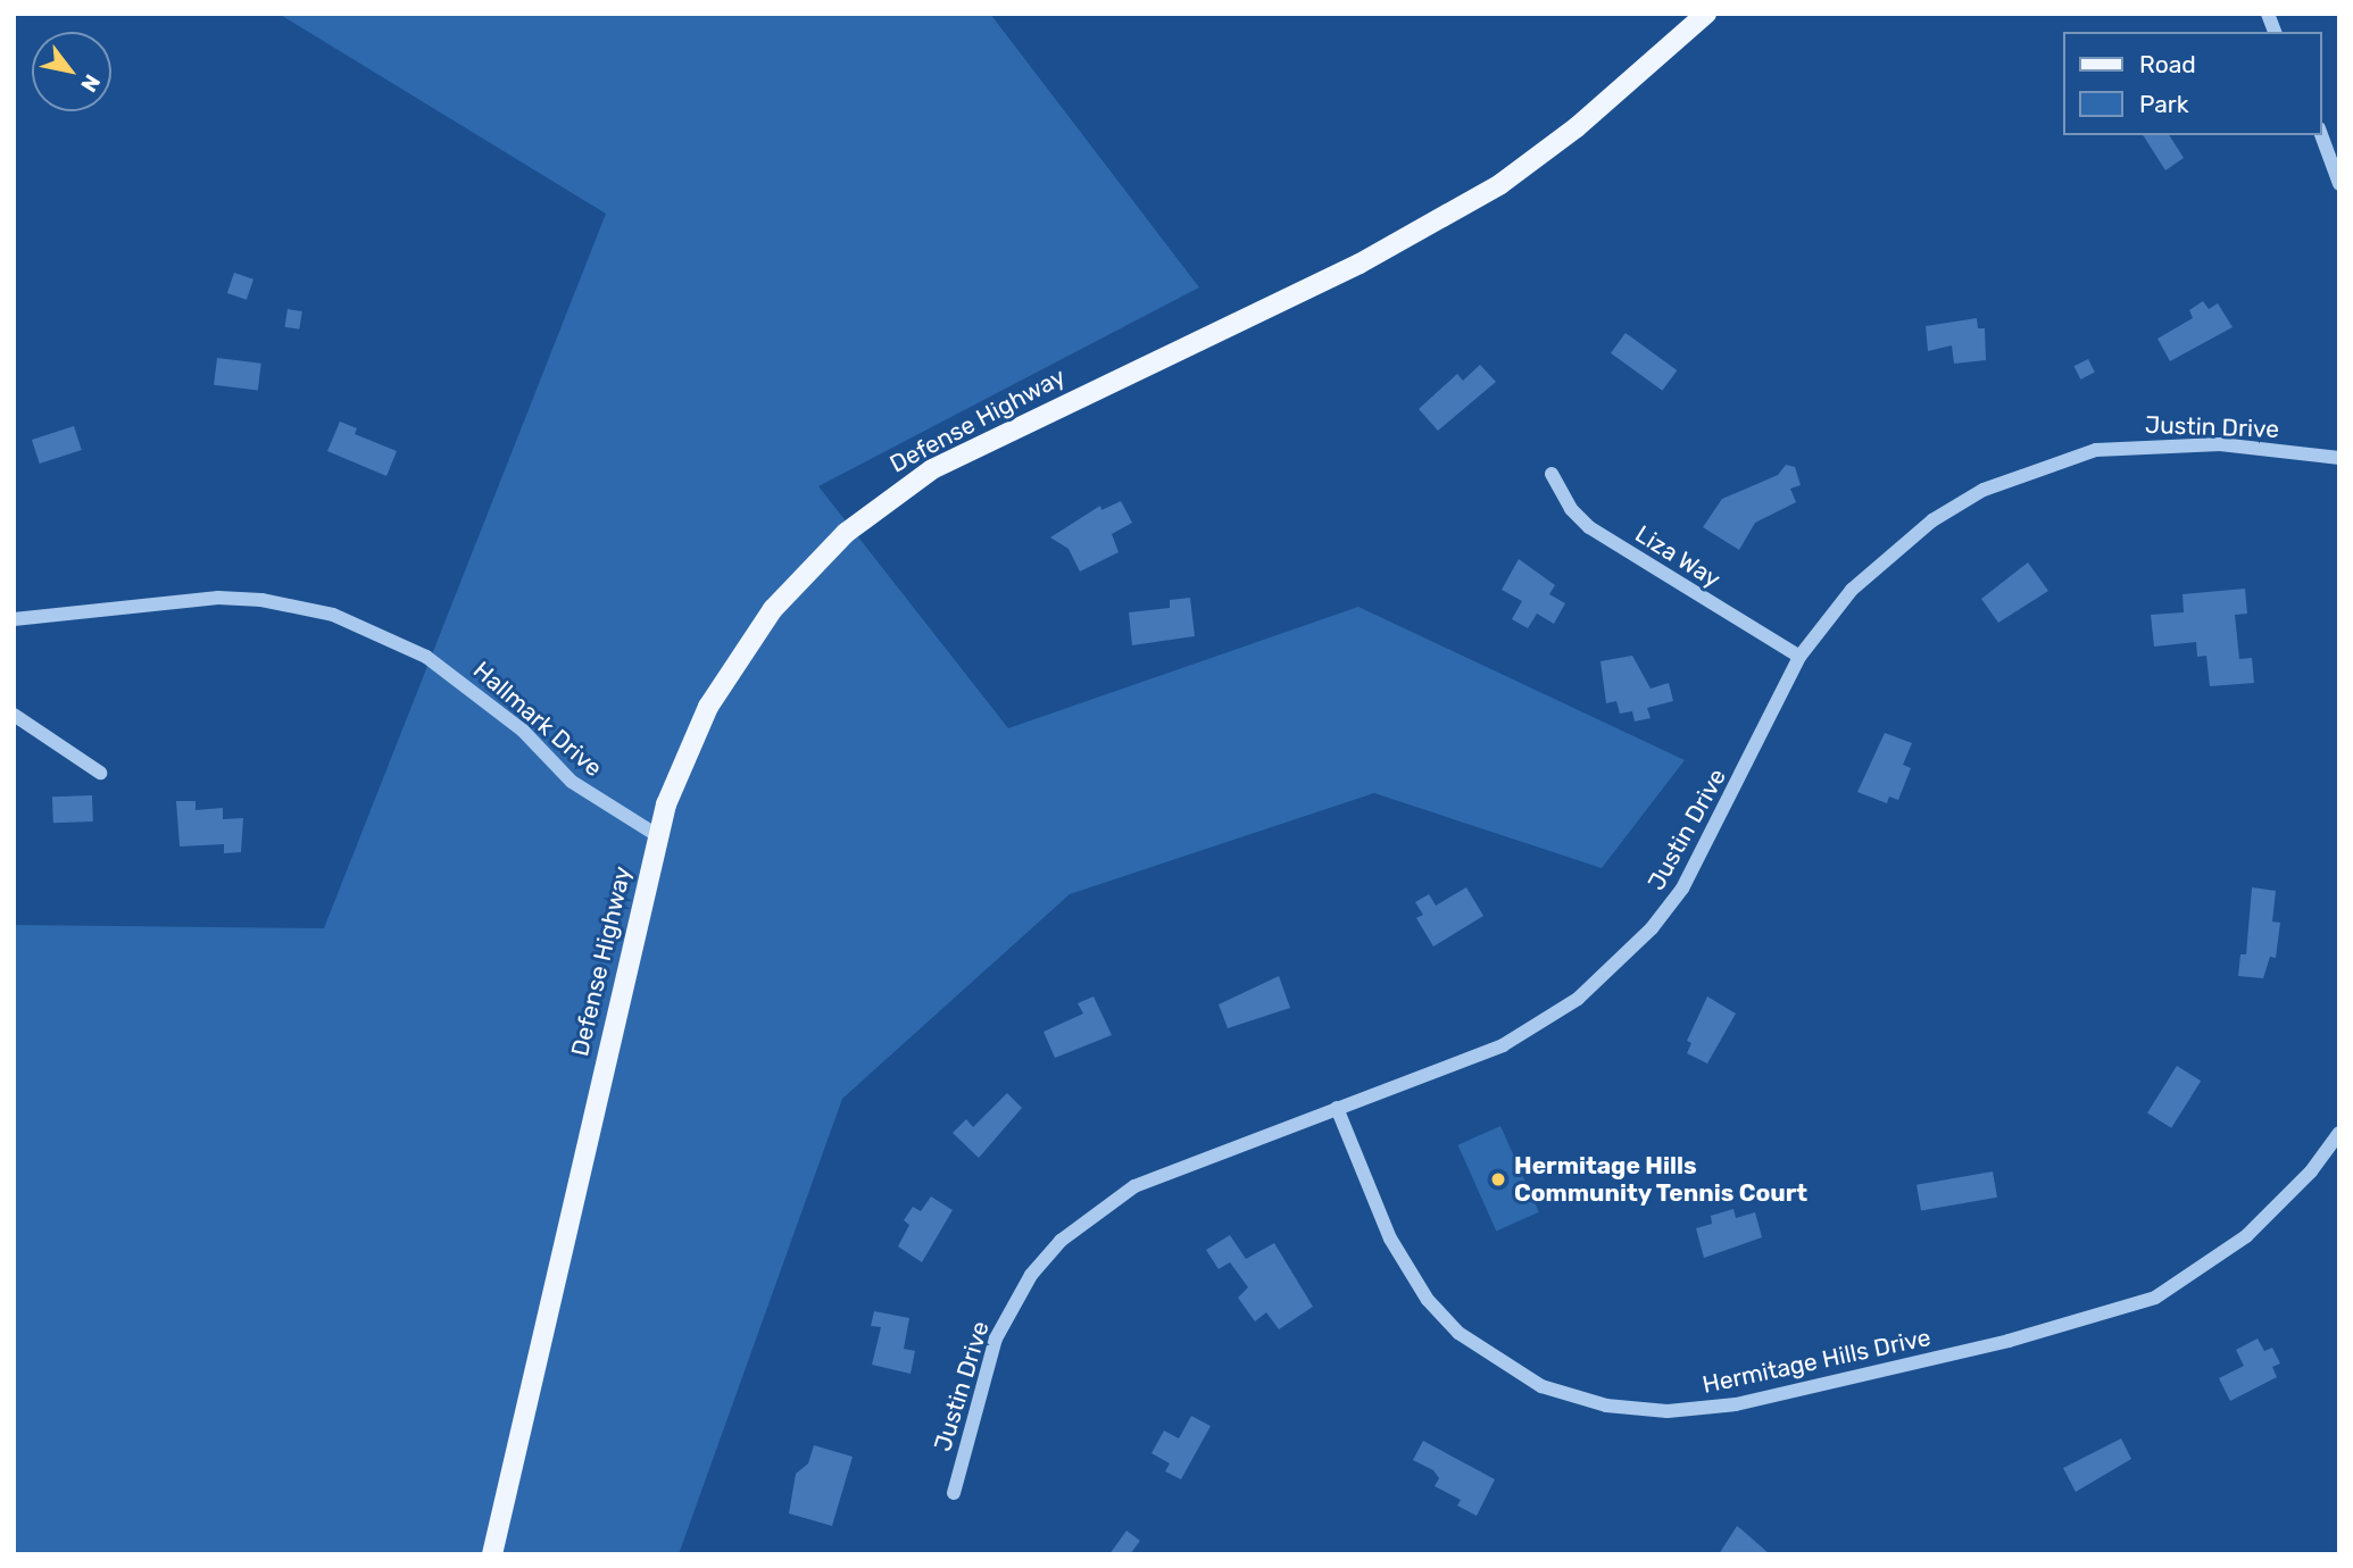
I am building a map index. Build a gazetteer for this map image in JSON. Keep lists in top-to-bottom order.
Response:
{
  "streets": {
    "main road": ["Defense Highway"],
    "street": [
      "Justin Drive",
      "Liza Way",
      "Hallmark Drive",
      "Hermitage Hills Drive"
    ]
  },
  "crossings": [
    ["Defense Highway", "Hallmark Drive"],
    ["Justin Drive", "Liza Way"],
    ["Justin Drive", "Hermitage Hills Drive"]
  ],
  "places": ["Hermitage Hills Community Tennis Court"],
  "legend": ["Road", "Park"],
  "north": "bottom right"
}
